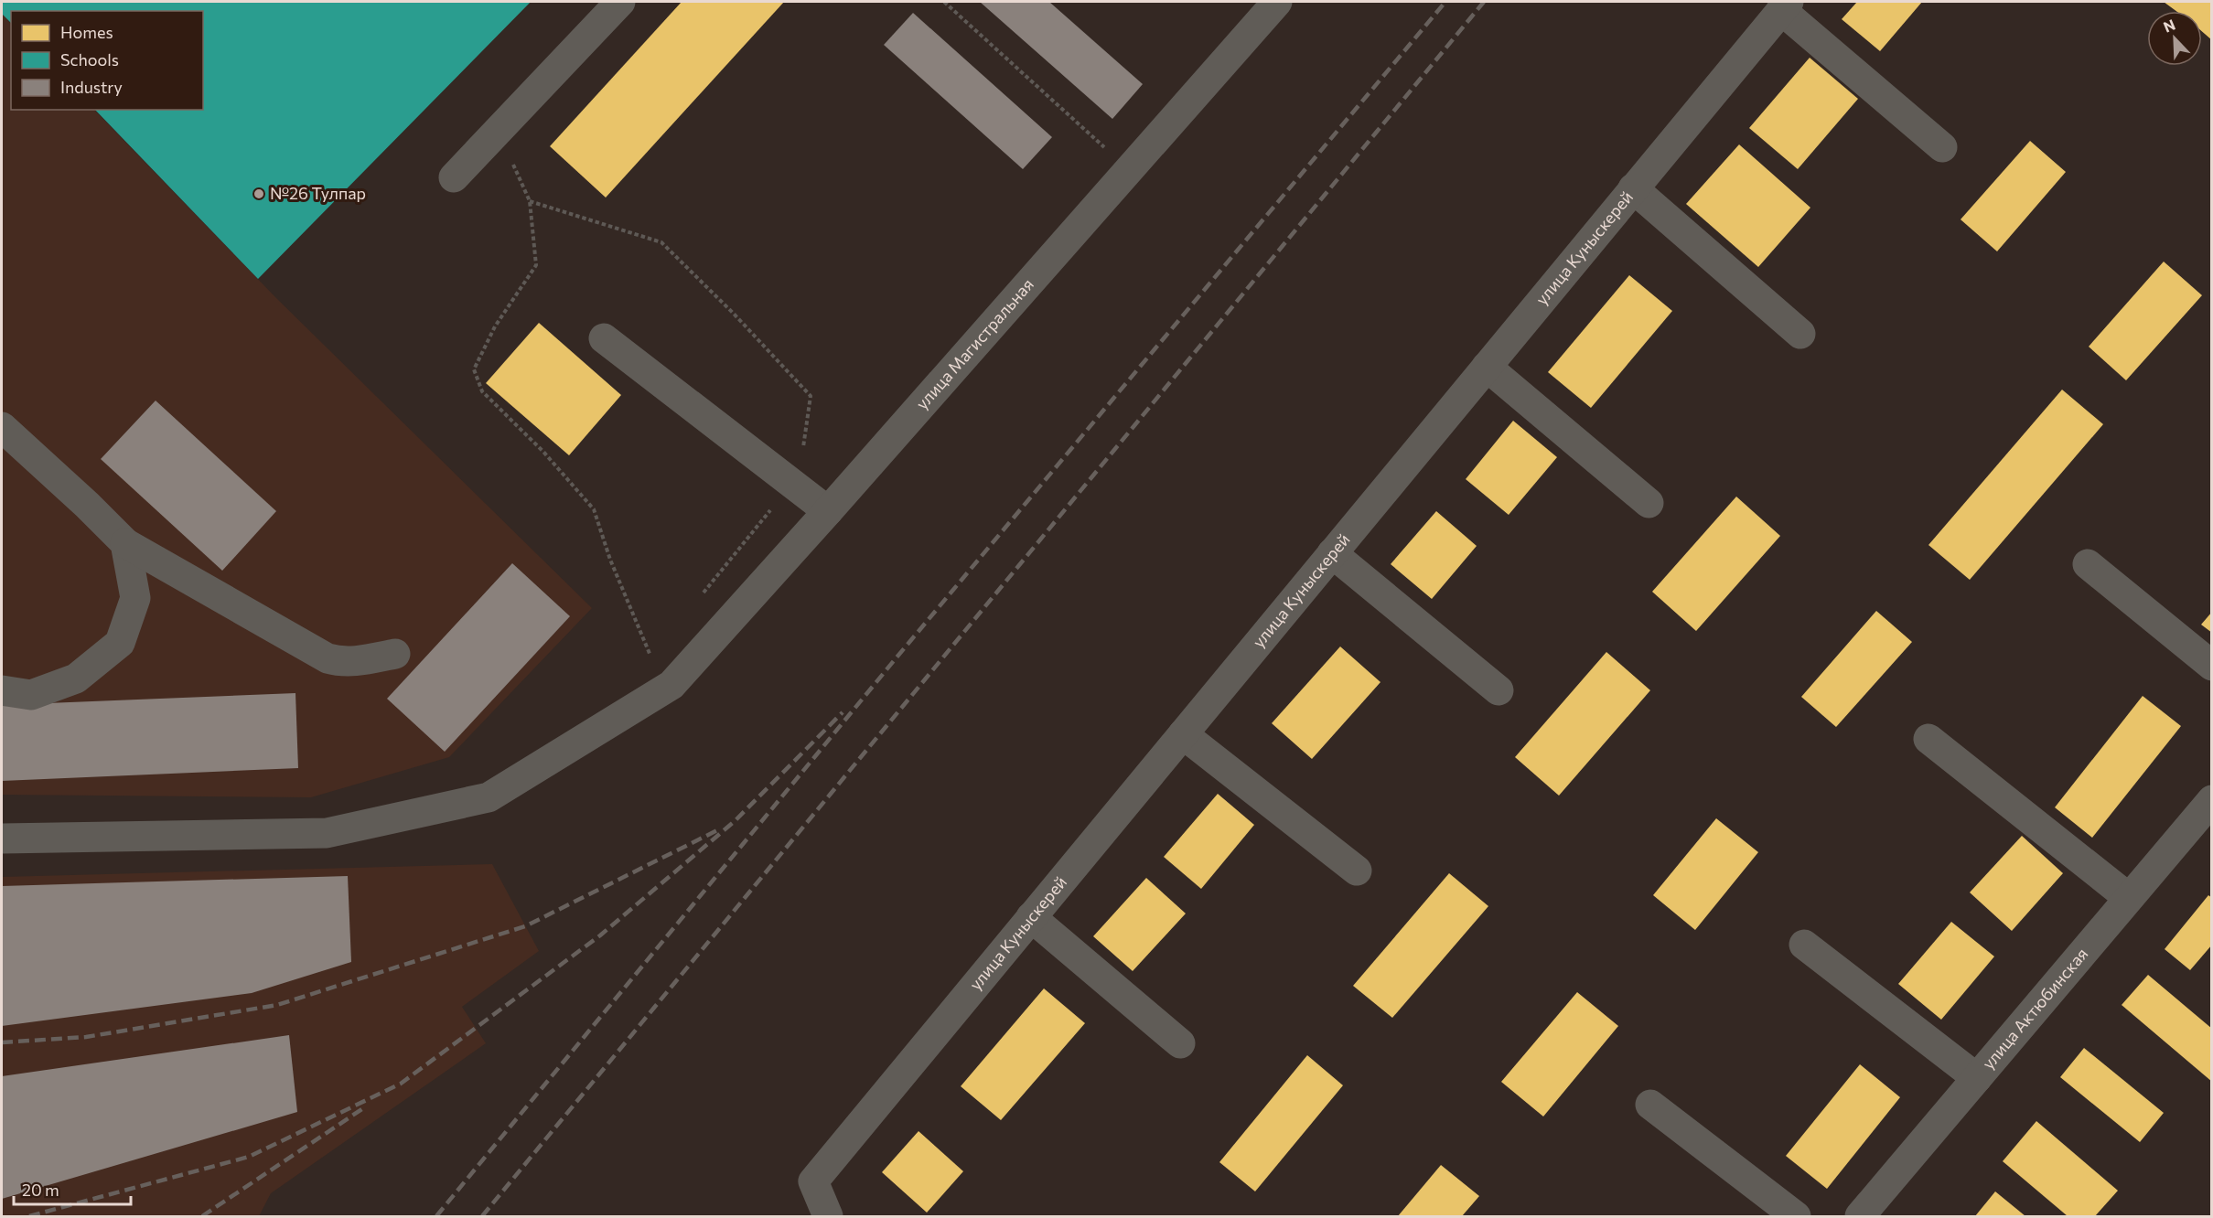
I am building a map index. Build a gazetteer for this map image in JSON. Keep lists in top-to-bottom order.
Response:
{
  "streets": {
    "street": ["улица Куныскерей", "улица Магистральная", "улица Актюбинская"]
  },
  "places": ["№26 Тулпар"],
  "legend": ["Homes", "Schools", "Industry"],
  "scale_bar": "20 m",
  "north": "top left"
}
